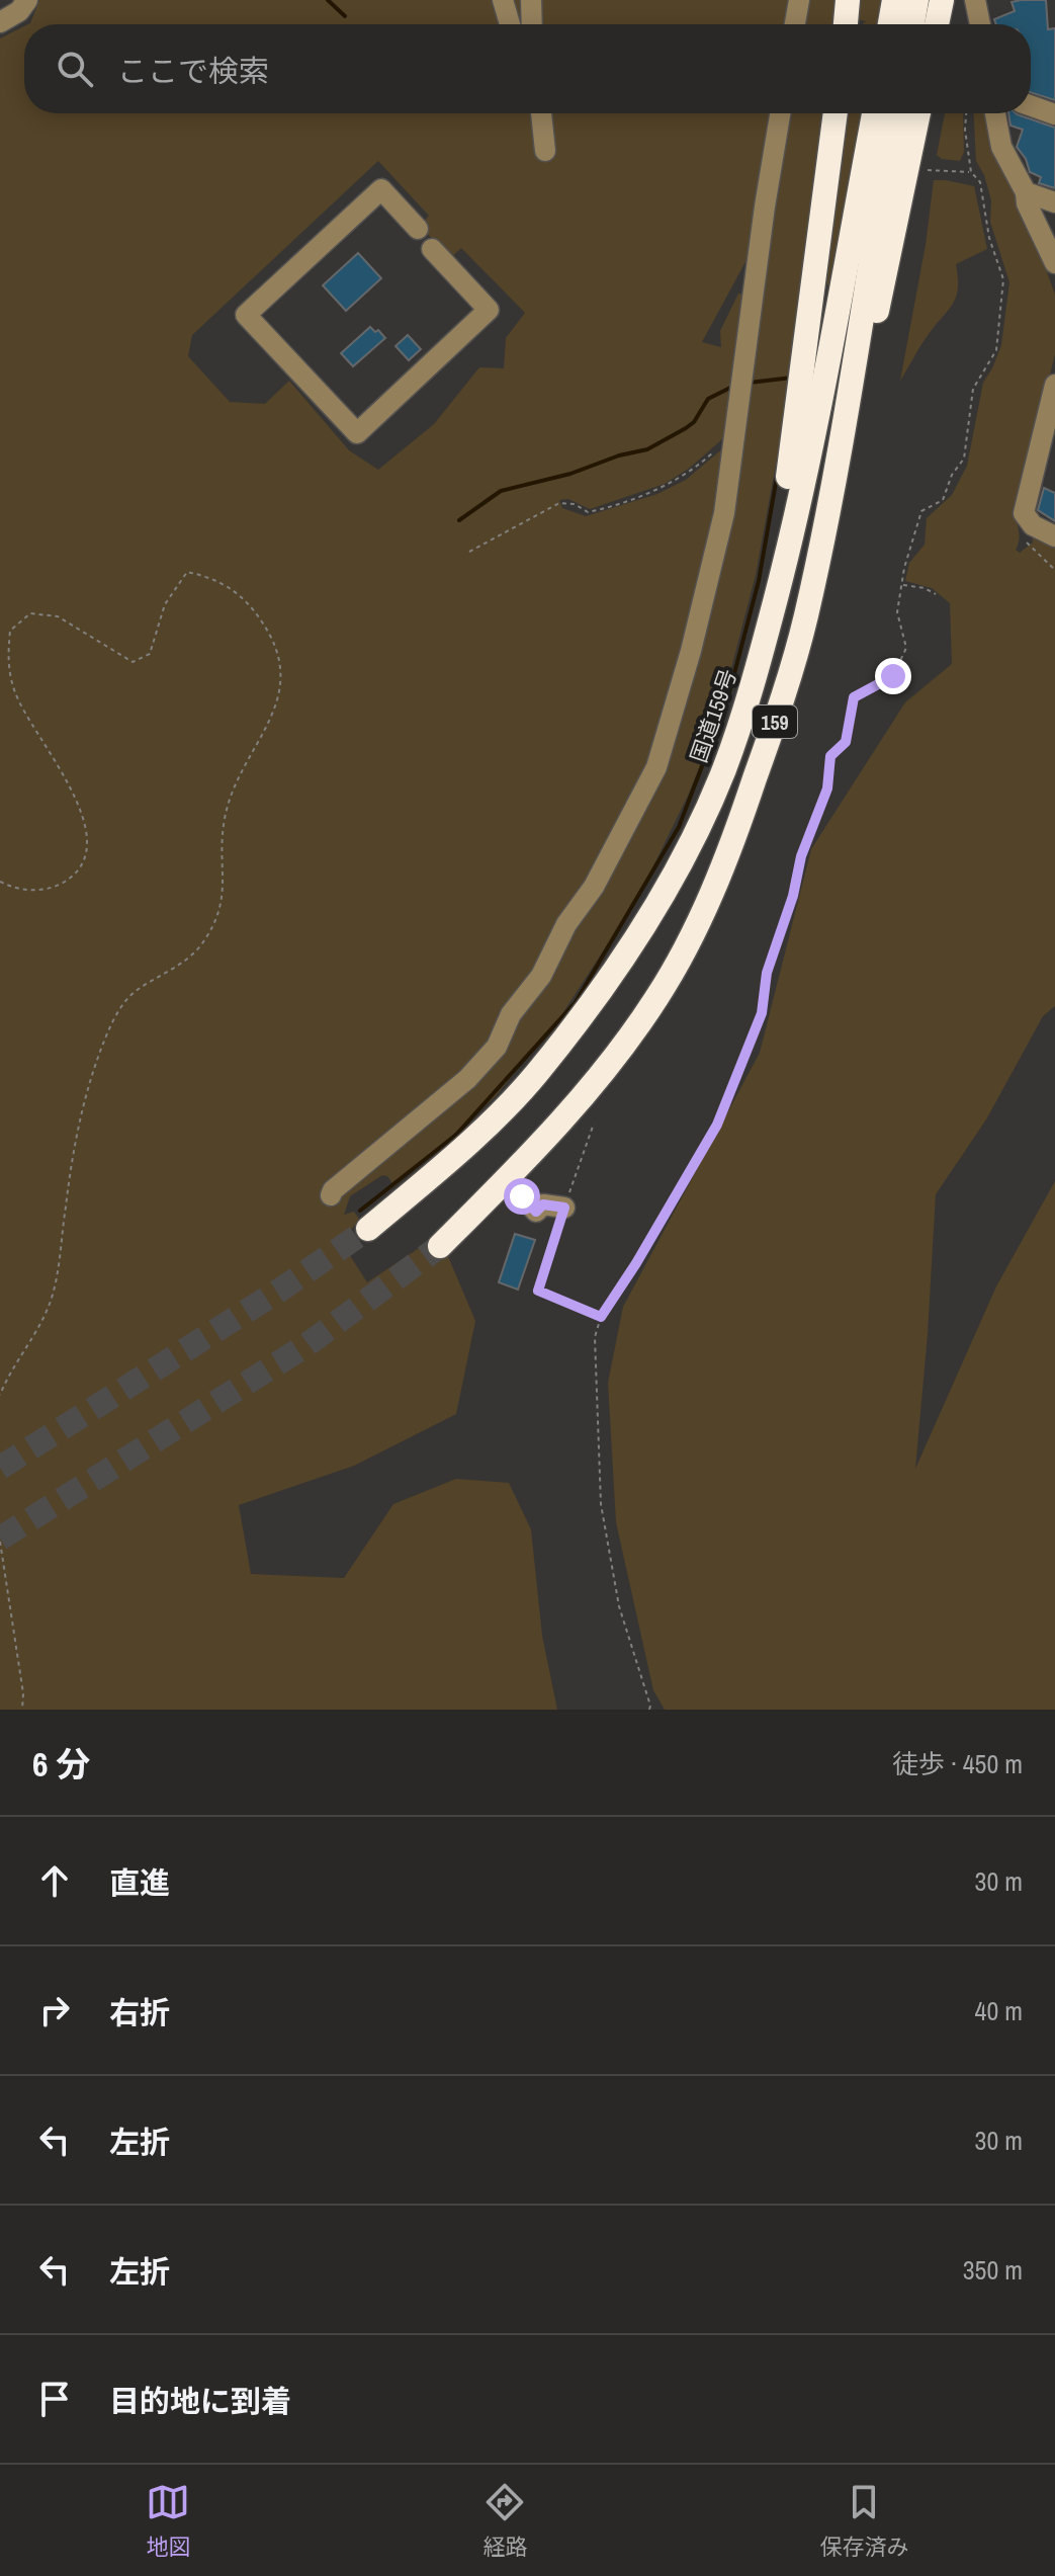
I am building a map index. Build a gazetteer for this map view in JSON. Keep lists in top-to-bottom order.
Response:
{
  "streets": {
    "highway": ["国道159号", "159"]
  },
  "crossings": [
    ["国道159号", "159"]
  ],
  "page": {
    "search": "ここで検索",
    "heading": ["6 分", "徒歩 · 450 m"],
    "list": [
      ["直進", "30 m"],
      ["右折", "40 m"],
      ["左折", "30 m"],
      ["左折", "350 m"],
      "目的地に到着"
    ],
    "nav": ["地図", "経路", "保存済み"]
  }
}
